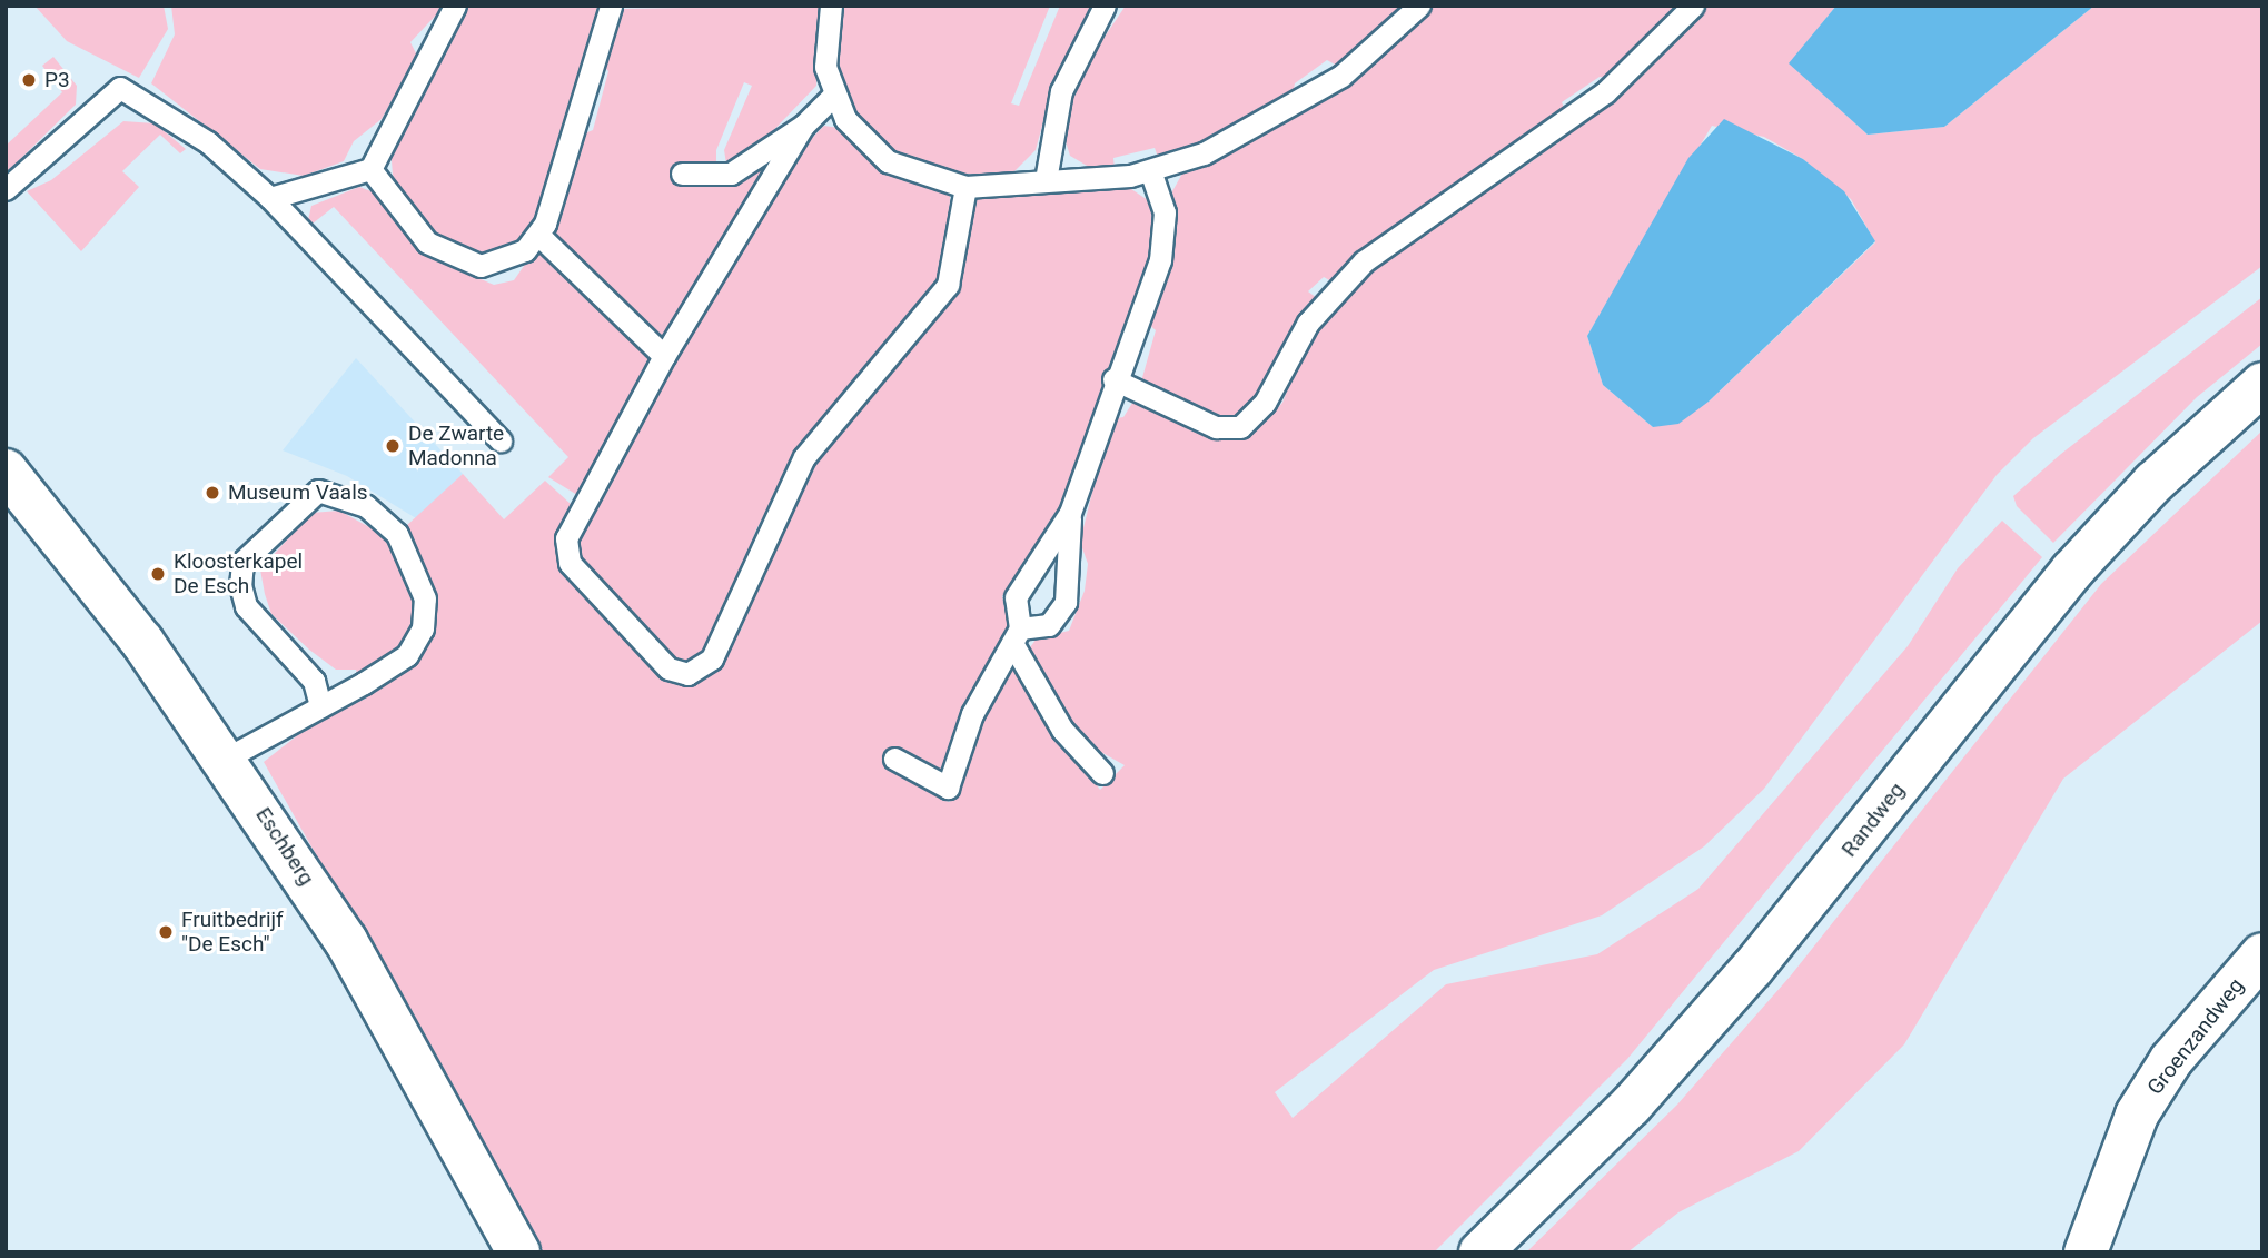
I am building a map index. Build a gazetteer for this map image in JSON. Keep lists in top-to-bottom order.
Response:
{
  "streets": {
    "street": ["Randweg", "Eschberg", "Groenzandweg"]
  },
  "places": [
    "P3",
    "De Zwarte Madonna",
    "Museum Vaals",
    "Kloosterkapel De Esch",
    "Fruitbedrijf \"De Esch\""
  ]
}
